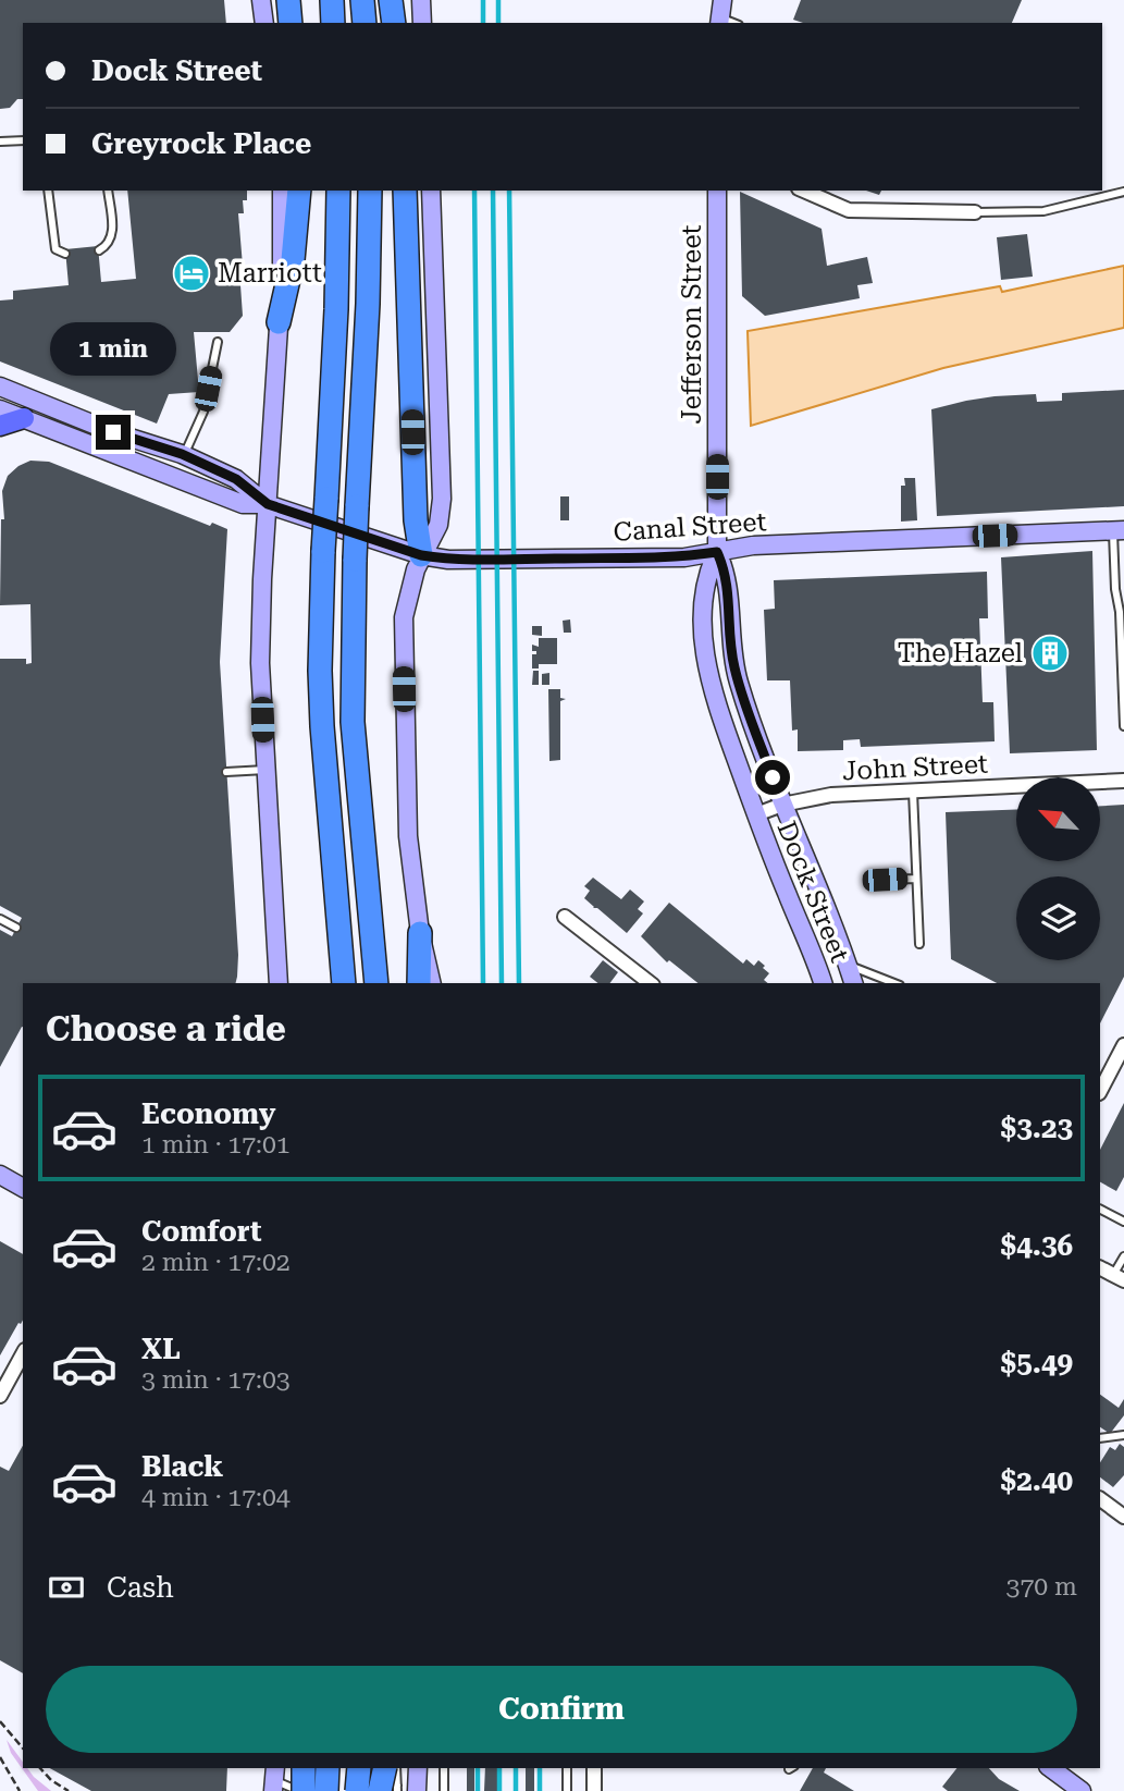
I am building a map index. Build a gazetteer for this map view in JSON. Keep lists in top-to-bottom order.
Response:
{
  "streets": {
    "street": [
      "Jefferson Street",
      "Canal Street",
      "John Street",
      "Dock Street"
    ]
  },
  "crossings": [
    ["Jefferson Street", "Canal Street"],
    ["Jefferson Street", "Dock Street"],
    ["Canal Street", "Dock Street"],
    ["John Street", "Dock Street"]
  ],
  "places": {
    "hotel": ["Marriott"],
    "building": ["The Hazel"]
  },
  "north": "top left",
  "page": {
    "banner": ["Dock Street", "Greyrock Place"],
    "bubble": "1 min",
    "heading": "Choose a ride",
    "list": [
      {
        "name": "Economy",
        "note": "1 min · 17:01",
        "value": "$3.23"
      },
      {
        "name": "Comfort",
        "note": "2 min · 17:02",
        "value": "$4.36"
      },
      {
        "name": "XL",
        "note": "3 min · 17:03",
        "value": "$5.49"
      },
      {
        "name": "Black",
        "note": "4 min · 17:04",
        "value": "$2.40"
      }
    ],
    "pay": ["Cash", "370 m"],
    "buttons": "Confirm"
  }
}
